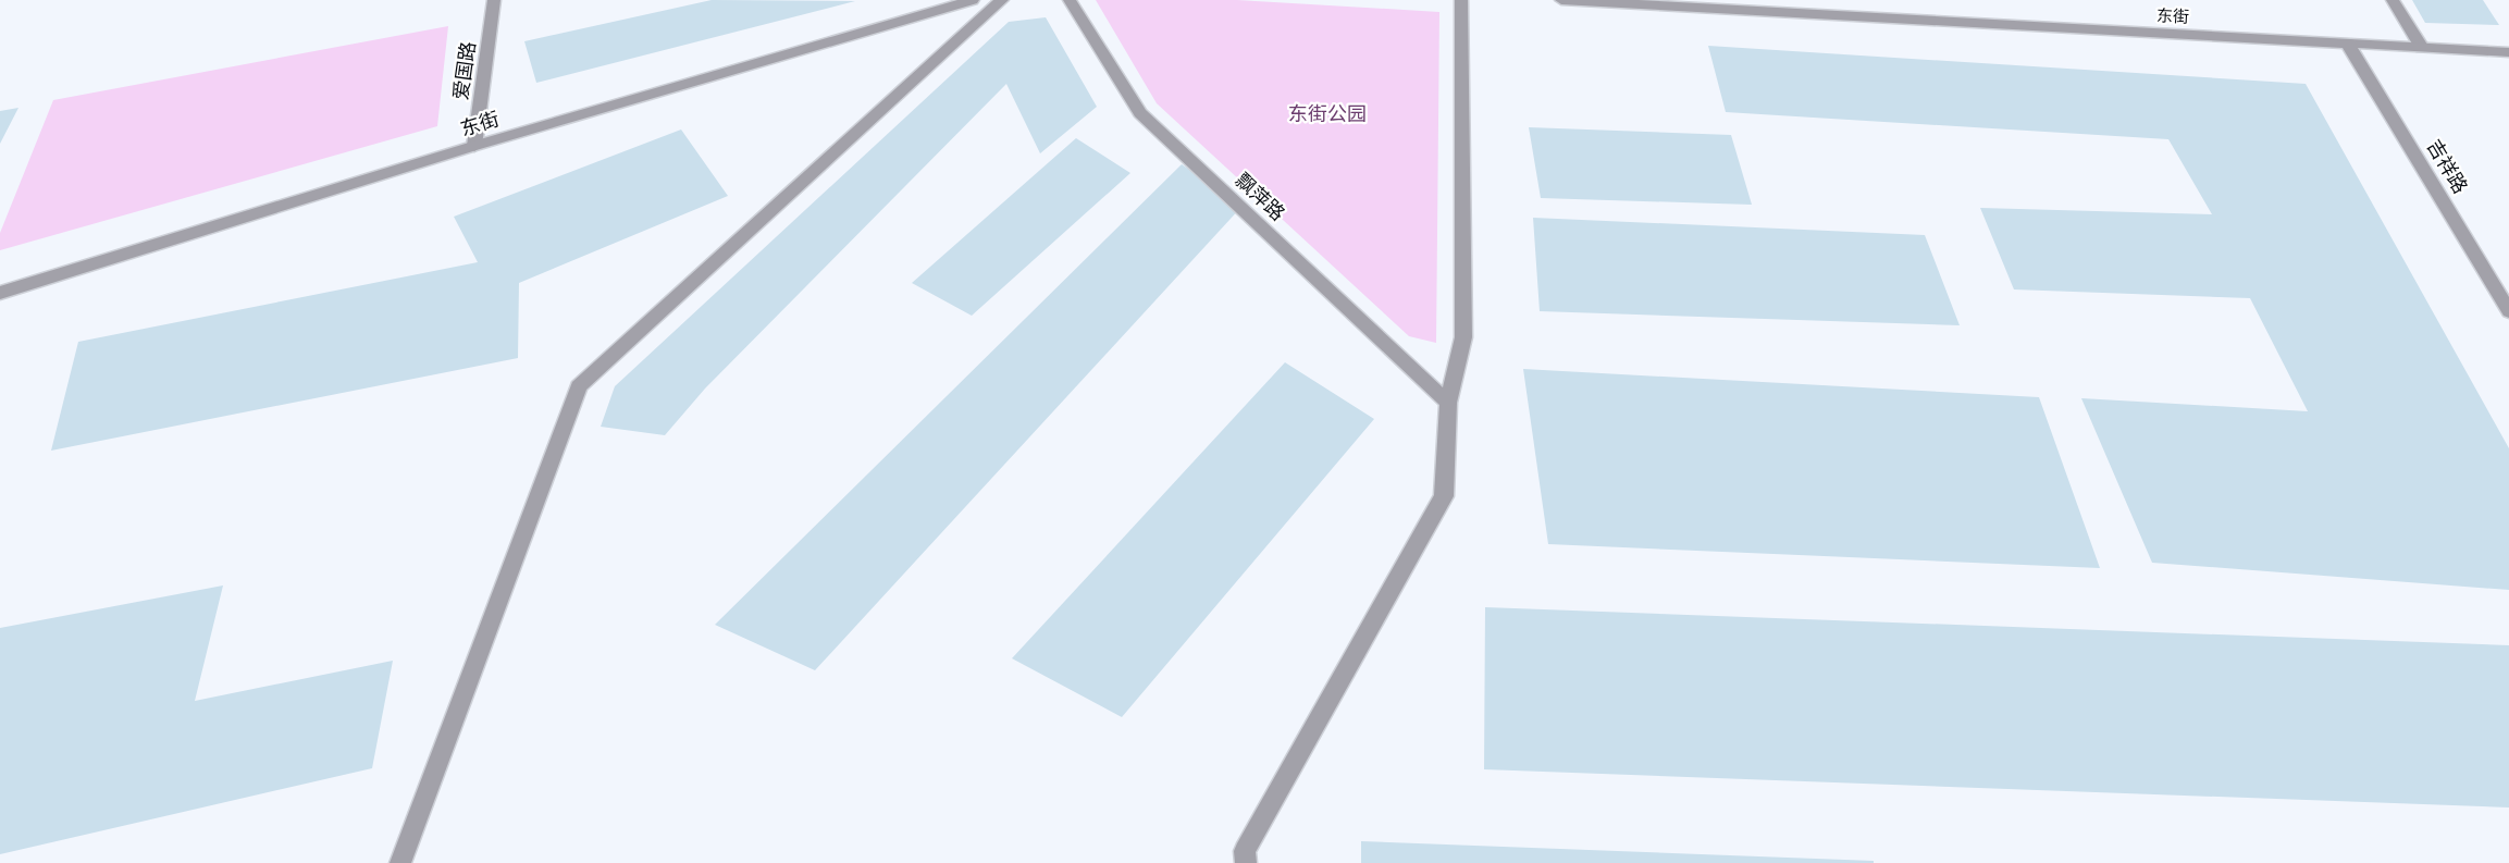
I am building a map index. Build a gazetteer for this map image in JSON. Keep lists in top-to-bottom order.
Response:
{
  "streets": {
    "street": [
      "东街",
      "爱国路",
      "吉祥路",
      "飘萍路"
    ]
  },
  "crossings": [
    ["东街", "爱国路"],
    ["东街", "吉祥路"]
  ],
  "parks": ["东街公园"]
}
